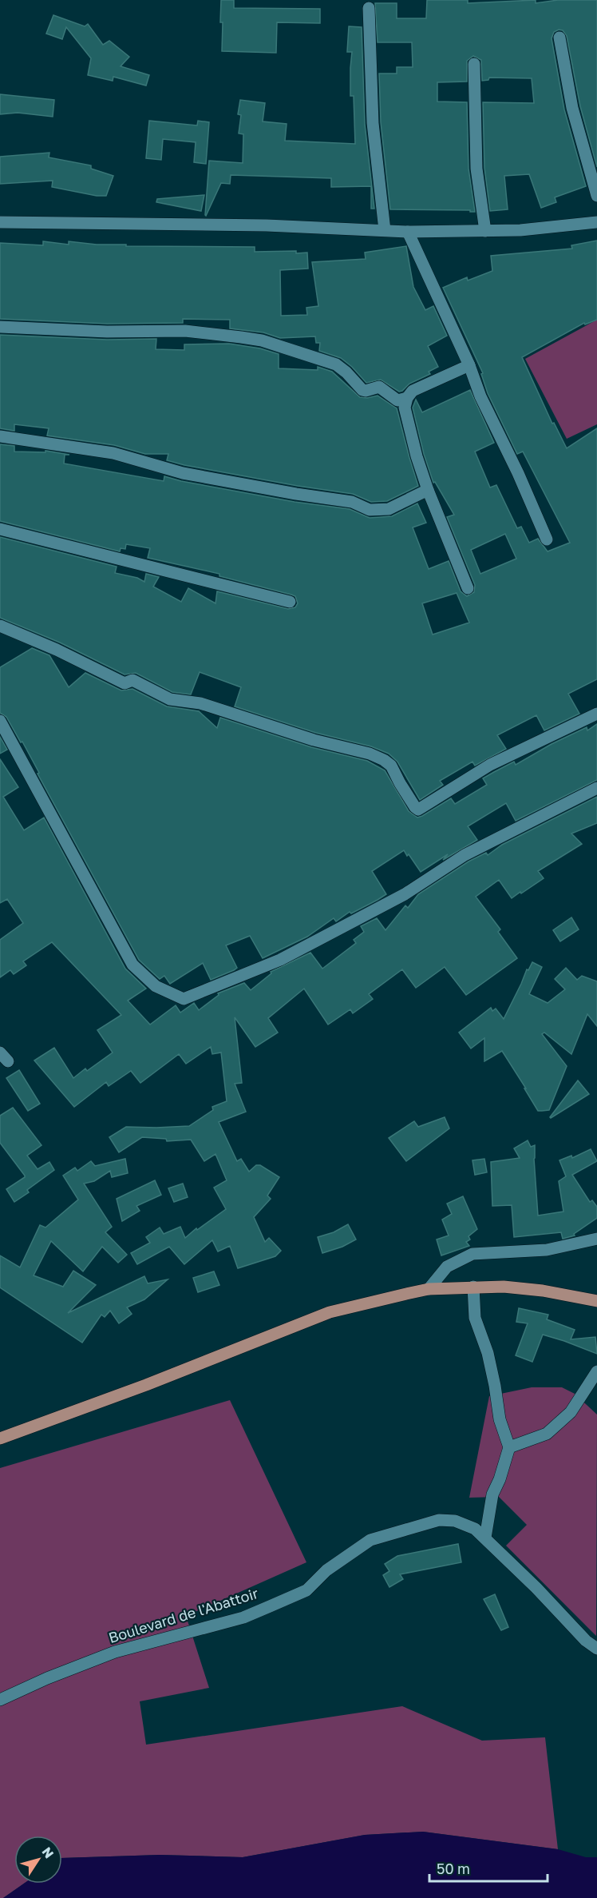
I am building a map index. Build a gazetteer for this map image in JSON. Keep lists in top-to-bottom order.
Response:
{
  "streets": {
    "street": ["Boulevard de l'Abattoir"]
  },
  "scale_bar": "50 m",
  "north": "top right"
}
